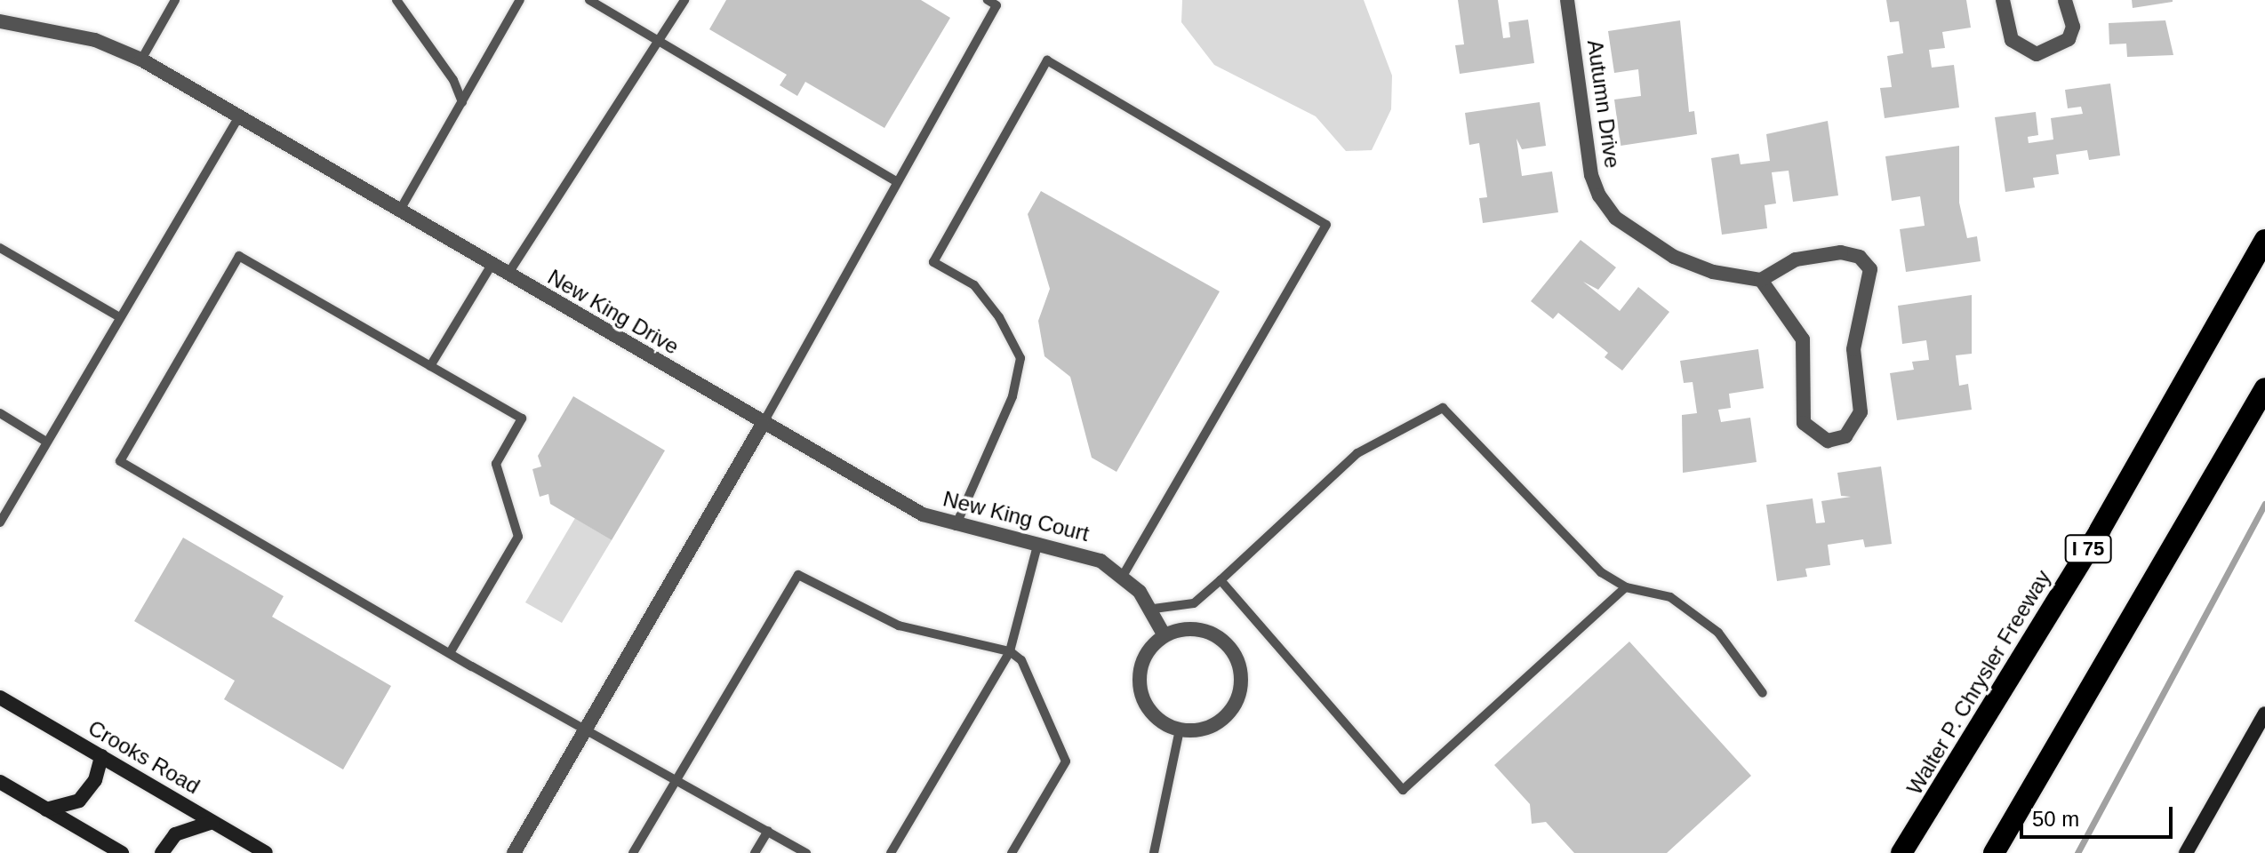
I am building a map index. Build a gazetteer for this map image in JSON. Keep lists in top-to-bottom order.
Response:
{
  "streets": {
    "highway": ["I 75", "Walter P. Chrysler Freeway"],
    "main road": ["Crooks Road"],
    "street": ["Autumn Drive", "New King Drive", "New King Court"]
  },
  "crossings": [
    ["New King Drive", "New King Court"]
  ],
  "scale_bar": "50 m"
}
